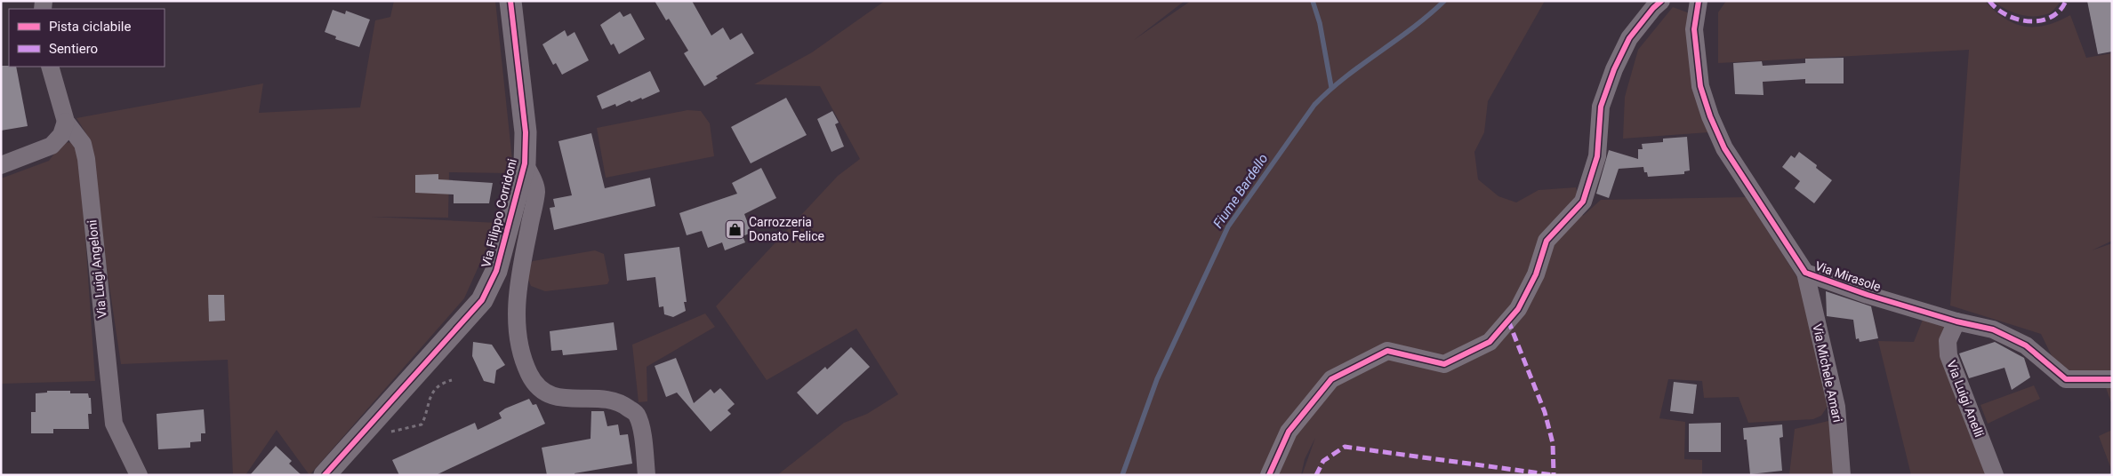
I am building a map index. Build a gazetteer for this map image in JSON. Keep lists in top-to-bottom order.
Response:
{
  "streets": {
    "street": [
      "Via Filippo Corridoni",
      "Via Luigi Angeloni",
      "Via Mirasole",
      "Via Michele Amari",
      "Via Luigi Anelli"
    ]
  },
  "crossings": [
    ["Via Mirasole", "Via Michele Amari"],
    ["Via Mirasole", "Via Luigi Anelli"]
  ],
  "water": ["Fiume Bardello"],
  "places": {
    "shop": ["Carrozzeria Donato Felice"]
  },
  "legend": ["Pista ciclabile", "Sentiero"]
}
